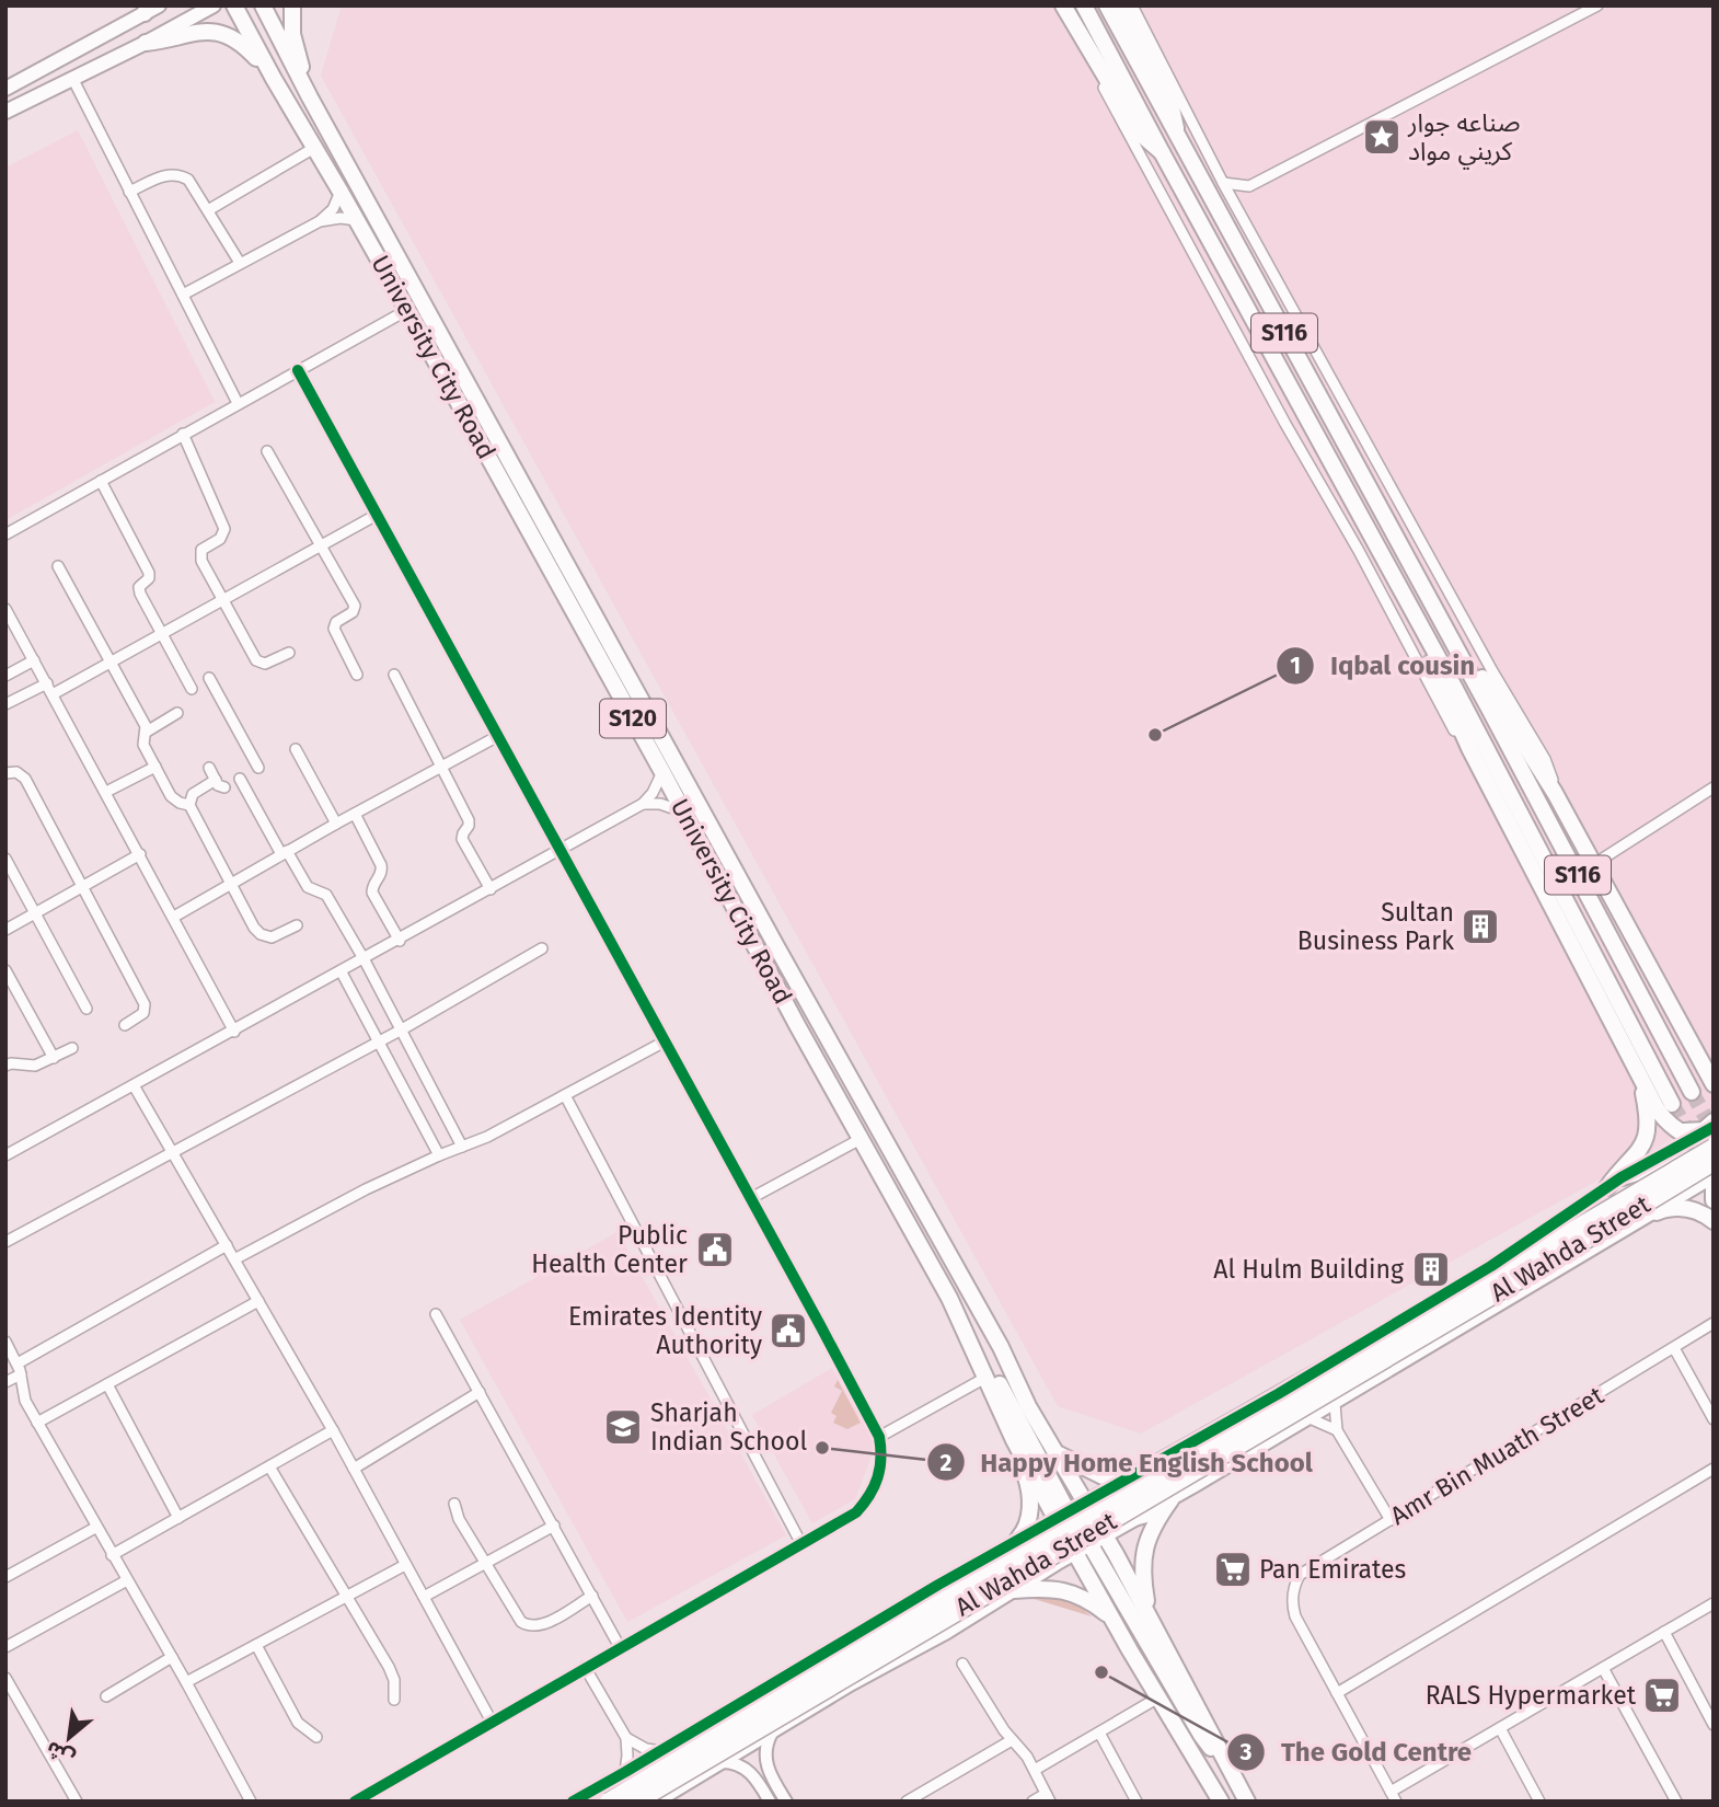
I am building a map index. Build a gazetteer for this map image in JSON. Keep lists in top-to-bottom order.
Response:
{
  "streets": {
    "highway": ["Al Wahda Street"],
    "main road": ["S116", "University City Road", "S120"],
    "street": ["Amr Bin Muath Street"]
  },
  "places": {
    "place": ["صناعه جوار كريني مواد"],
    "other": ["Iqbal cousin", "Happy Home English School", "The Gold Centre"],
    "building": ["Sultan Business Park", "Al Hulm Building"],
    "public building": ["Public Health Center", "Emirates Identity Authority"],
    "school or university": ["Sharjah Indian School"],
    "supermarket": ["Pan Emirates", "RALS Hypermarket"]
  },
  "north": "bottom left"
}
